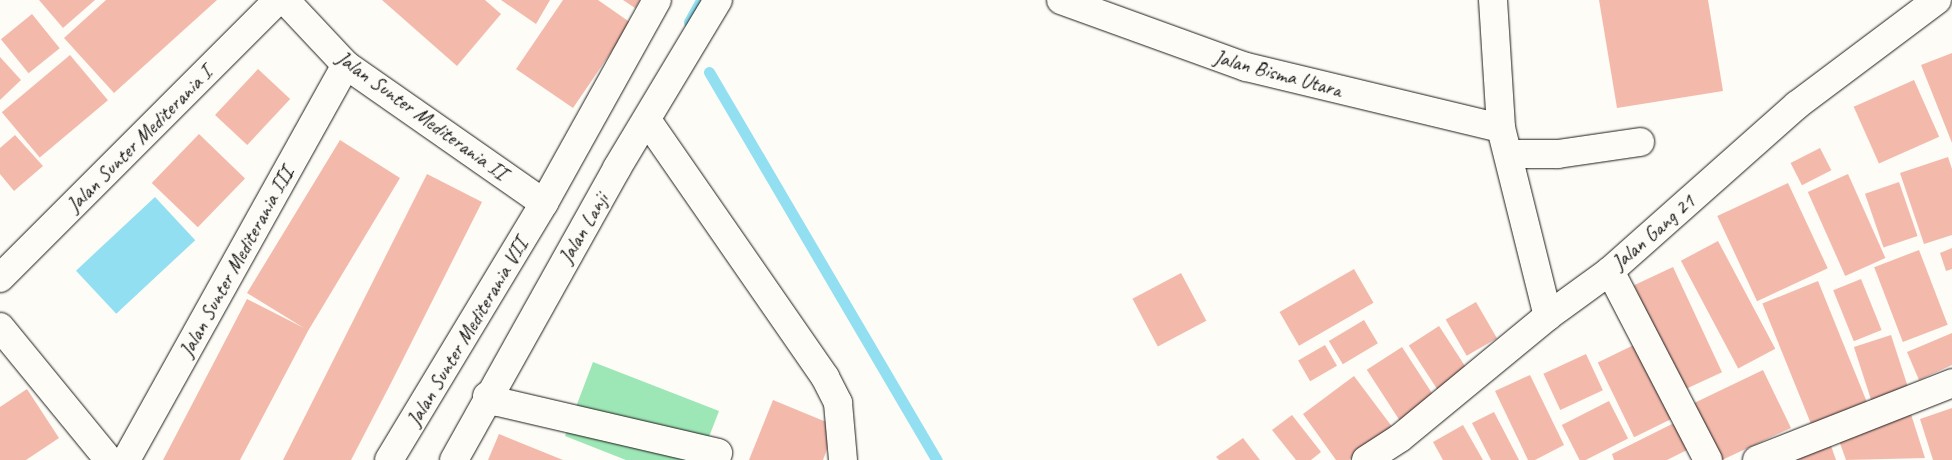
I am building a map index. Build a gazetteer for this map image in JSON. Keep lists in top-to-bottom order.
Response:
{
  "streets": {
    "street": [
      "Jalan Bisma Utara",
      "Jalan Sunter Mediterania II",
      "Jalan Sunter Mediterania I",
      "Jalan Lanji",
      "Jalan Gang 21",
      "Jalan Sunter Mediterania III",
      "Jalan Sunter Mediterania VII"
    ]
  },
  "crossings": [
    ["Jalan Sunter Mediterania II", "Jalan Sunter Mediterania III"],
    ["Jalan Sunter Mediterania II", "Jalan Sunter Mediterania VII"]
  ]
}
